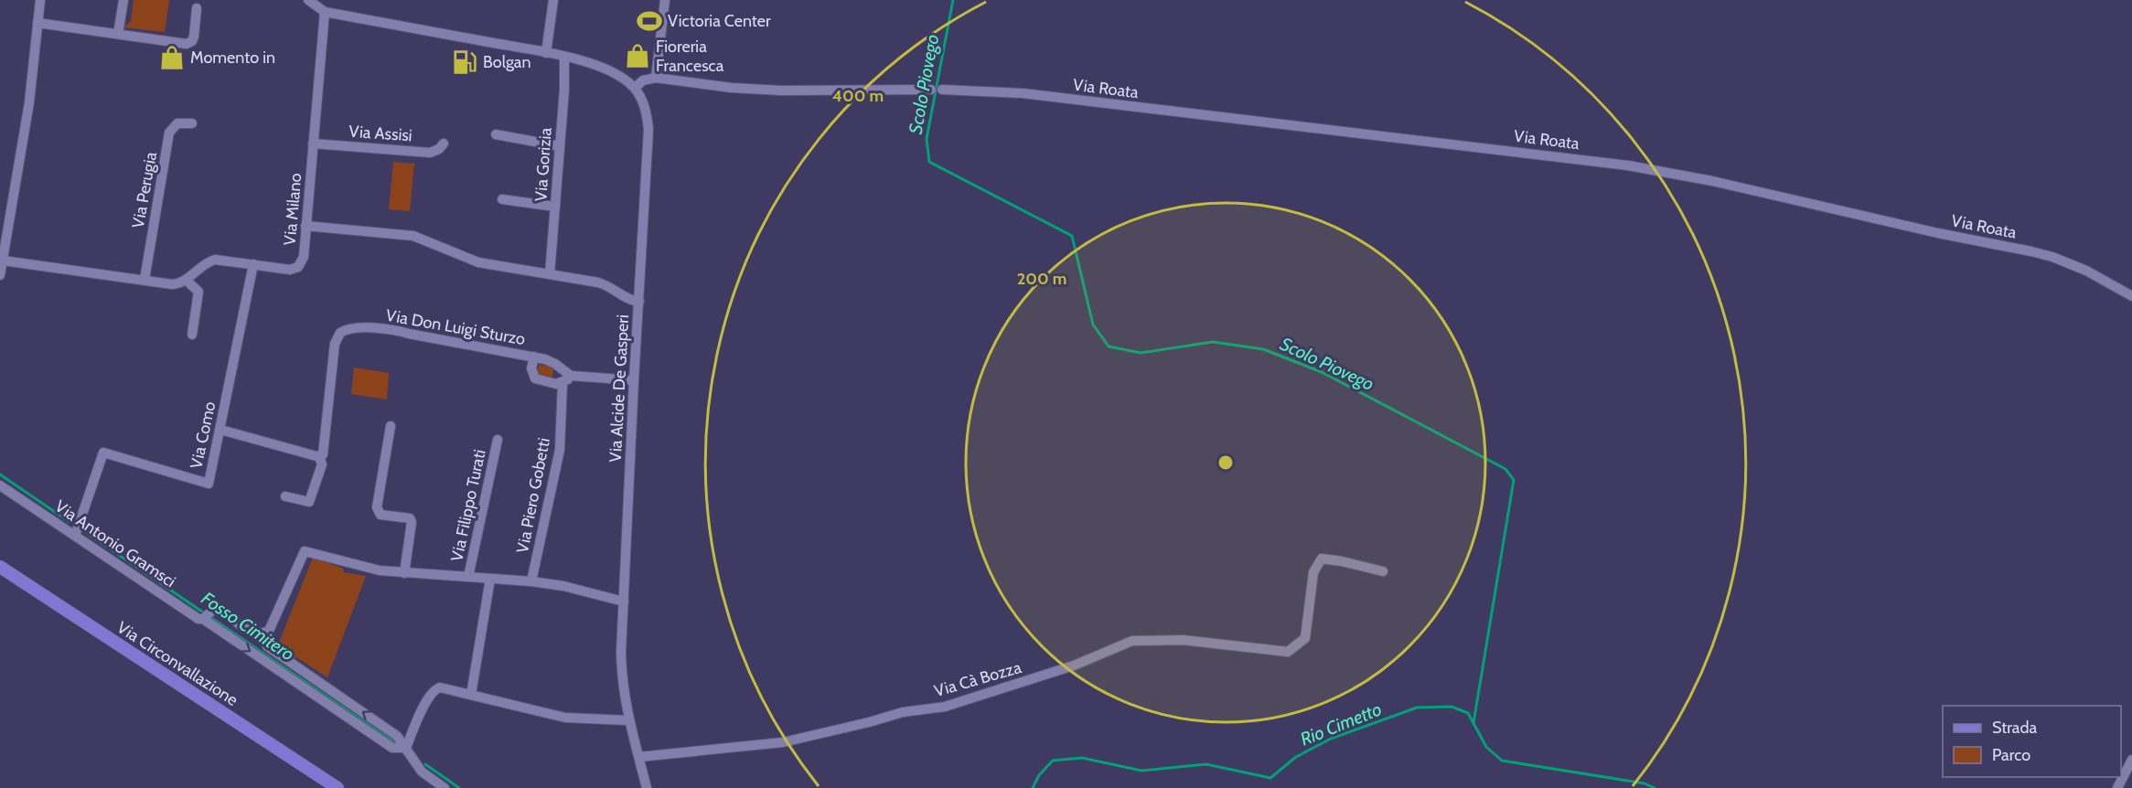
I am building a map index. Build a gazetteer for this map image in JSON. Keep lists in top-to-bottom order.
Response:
{
  "streets": {
    "main road": ["Via Circonvallazione"],
    "street": [
      "Via Roata",
      "Via Assisi",
      "Via Gorizia",
      "Via Perugia",
      "Via Milano",
      "Via Don Luigi Sturzo",
      "Via Alcide De Gasperi",
      "Via Como",
      "Via Piero Gobetti",
      "Via Filippo Turati",
      "Via Antonio Gramsci",
      "Via Cà Bozza"
    ]
  },
  "crossings": [
    ["Via Assisi", "Via Milano"],
    ["Via Milano", "Via Como"],
    ["Via Don Luigi Sturzo", "Via Alcide De Gasperi"],
    ["Via Don Luigi Sturzo", "Via Piero Gobetti"],
    ["Via Alcide De Gasperi", "Via Filippo Turati"],
    ["Via Alcide De Gasperi", "Via Cà Bozza"],
    ["Via Como", "Via Antonio Gramsci"],
    ["Via Piero Gobetti", "Via Filippo Turati"]
  ],
  "water": ["Scolo Piovego", "Fosso Cimitero", "Rio Cimetto"],
  "places": {
    "sports": ["Victoria Center"],
    "shop": ["Fioreria Francesca", "Momento in"],
    "fuel station": ["Bolgan"]
  },
  "legend": ["Strada", "Parco"],
  "rings": ["400 m", "200 m"]
}
